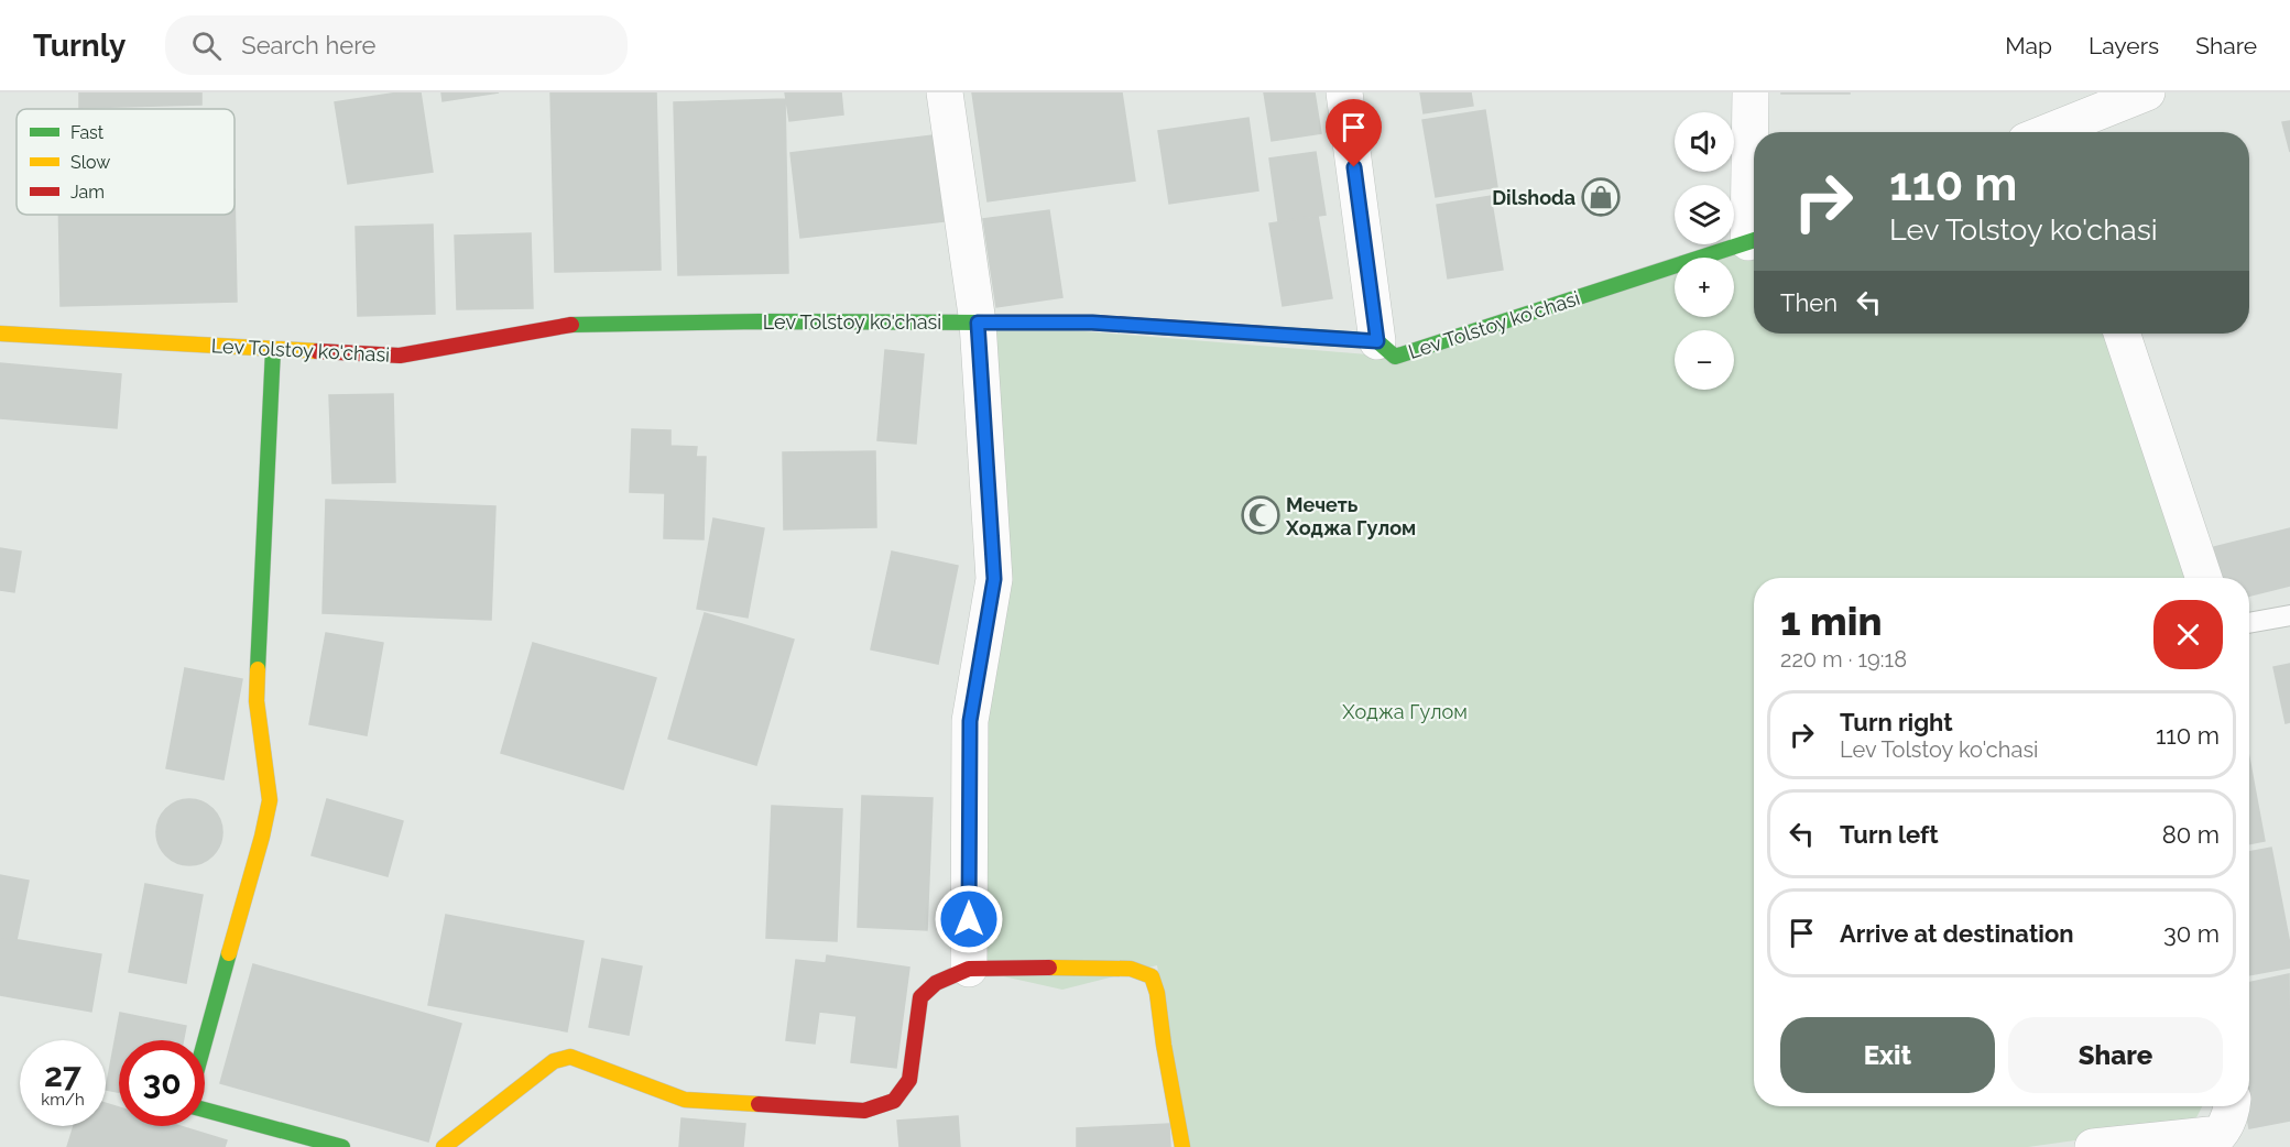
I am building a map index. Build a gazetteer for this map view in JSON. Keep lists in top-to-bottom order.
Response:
{
  "streets": {
    "street": ["Lev Tolstoy ko'chasi"]
  },
  "parks": ["Ходжа Гулом"],
  "places": {
    "shop": ["Dilshoda"],
    "mosque": ["Мечеть Ходжа Гулом"]
  },
  "legend": ["Fast", "Slow", "Jam"],
  "page": {
    "header": "Turnly",
    "search": "Search here",
    "nav": ["Map", "Layers", "Share"],
    "map_buttons": ["+", "−"],
    "turn": ["110 m", "Lev Tolstoy ko'chasi"],
    "then": "Then",
    "heading": ["1 min", "220 m · 19:18"],
    "list": [
      {
        "name": "Turn right",
        "note": "Lev Tolstoy ko'chasi",
        "value": "110 m"
      },
      {
        "name": "Turn left",
        "value": "80 m"
      },
      {
        "name": "Arrive at destination",
        "value": "30 m"
      }
    ],
    "buttons": ["Exit", "Share"],
    "speed": "27 km/h",
    "limit": "30"
  }
}
